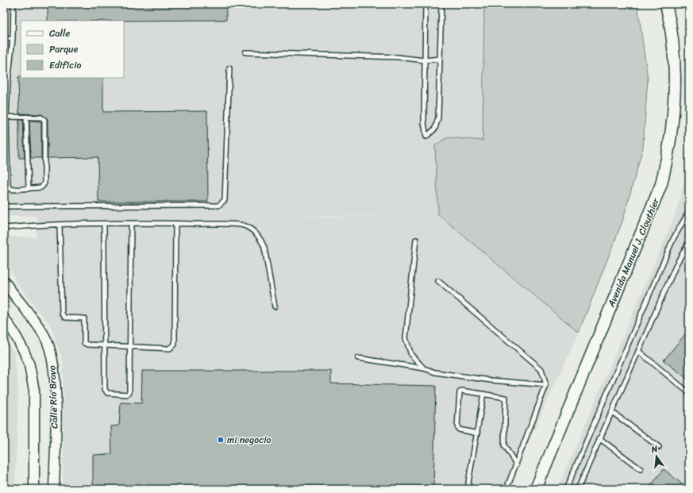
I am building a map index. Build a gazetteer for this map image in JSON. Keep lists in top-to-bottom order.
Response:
{
  "streets": {
    "main road": ["Avenida Manuel J. Clouthier"],
    "street": ["Calle Río Bravo"]
  },
  "places": ["mi negocio"],
  "legend": ["Calle", "Parque", "Edificio"],
  "north": "top"
}
